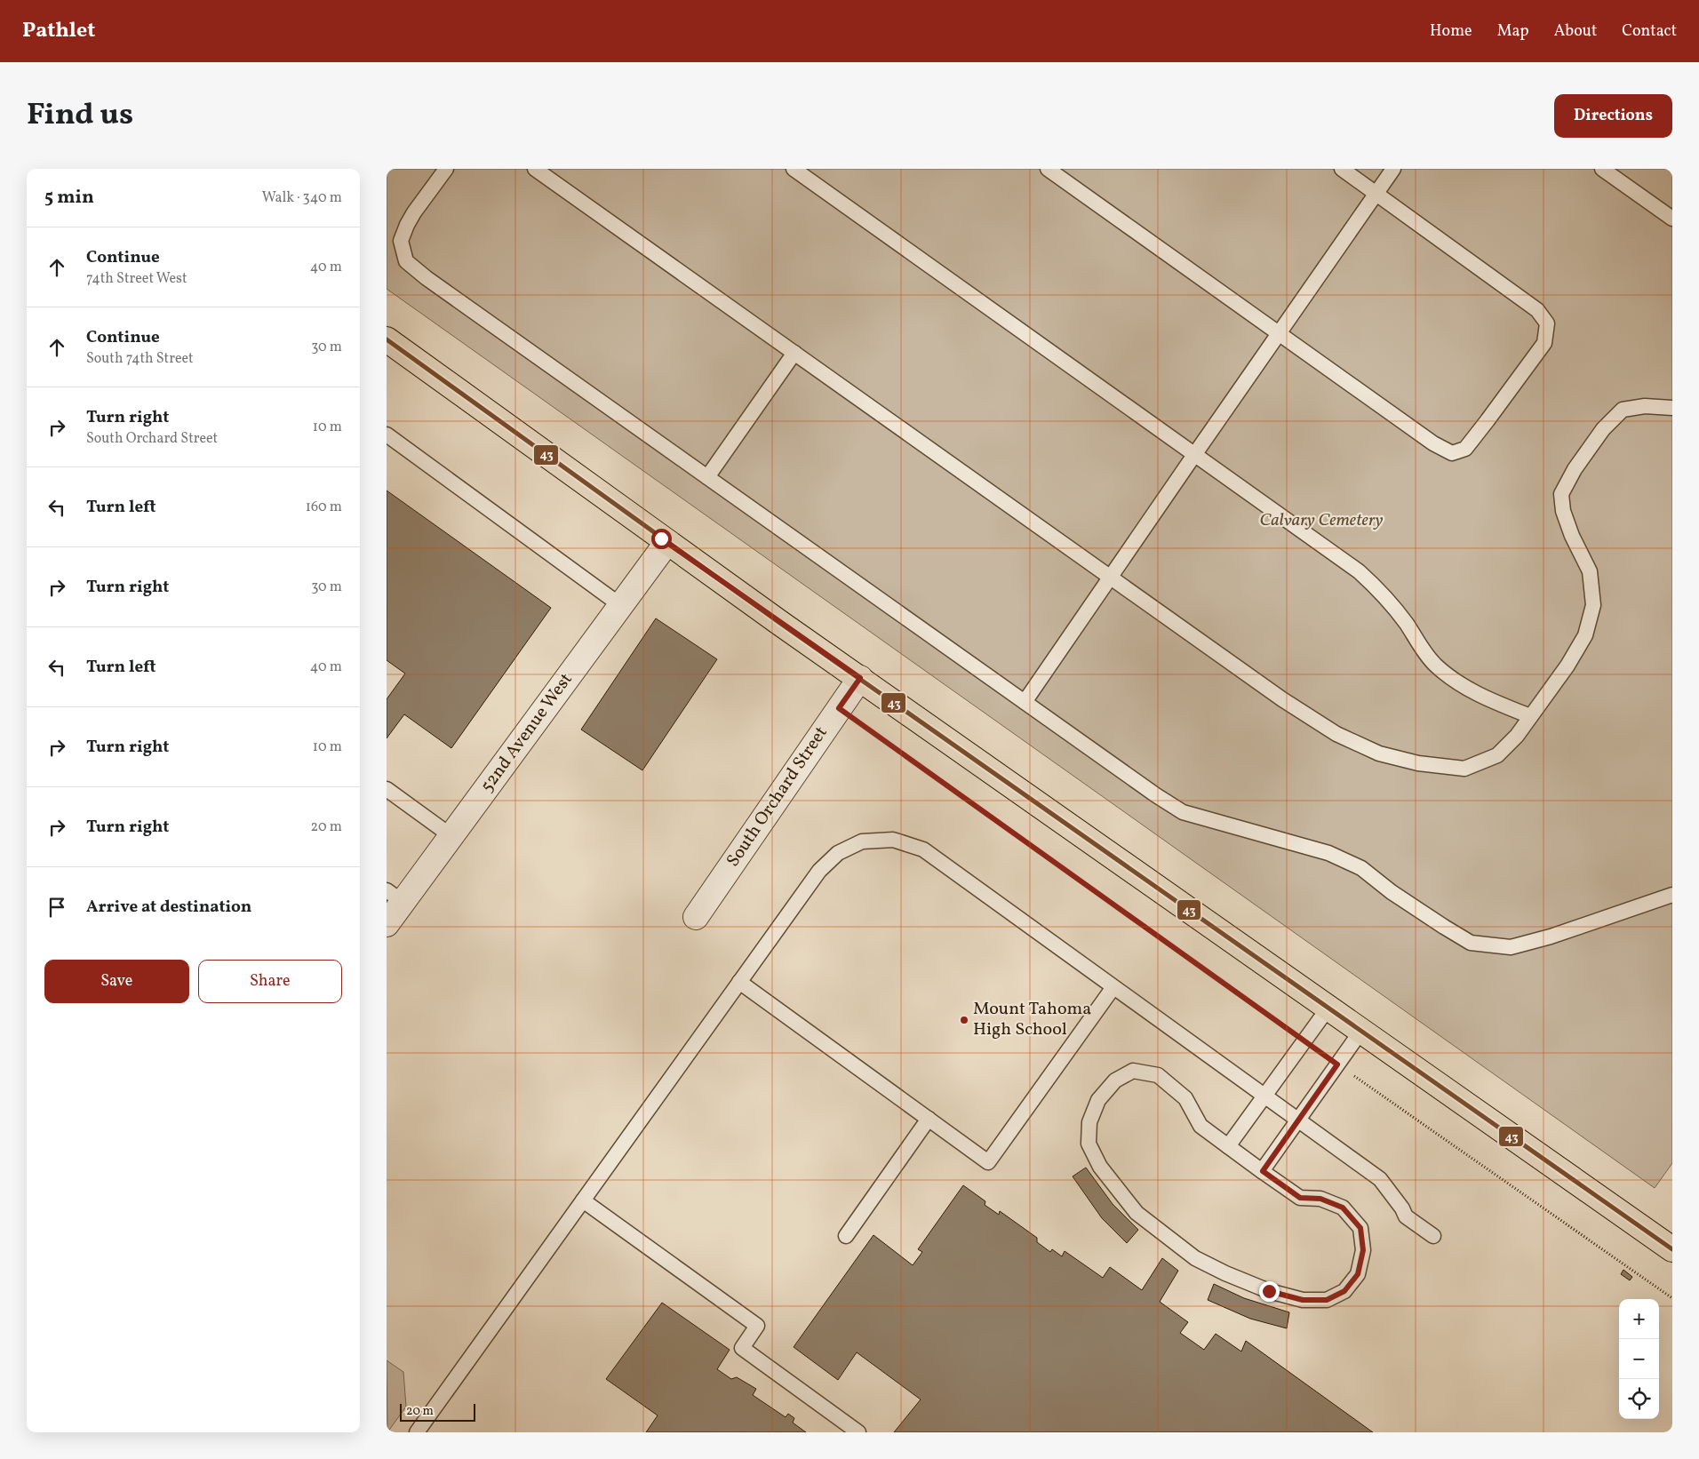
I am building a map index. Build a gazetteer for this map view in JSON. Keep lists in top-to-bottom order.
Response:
{
  "streets": {
    "street": ["52nd Avenue West", "South Orchard Street"]
  },
  "parks": ["Calvary Cemetery"],
  "places": ["Mount Tahoma High School"],
  "lines": ["transit line 43"],
  "scale_bar": "20 m",
  "page": {
    "header": "Pathlet",
    "nav": [
      "Home",
      "Map",
      "About",
      "Contact"
    ],
    "title": "Find us",
    "buttons": [
      "Directions",
      ["Save", "Share"]
    ],
    "heading": ["5 min", "Walk · 340 m"],
    "list": [
      ["Continue", "74th Street West", "40 m"],
      ["Continue", "South 74th Street", "30 m"],
      ["Turn right", "South Orchard Street", "10 m"],
      ["Turn left", "160 m"],
      ["Turn right", "30 m"],
      ["Turn left", "40 m"],
      ["Turn right", "10 m"],
      ["Turn right", "20 m"],
      "Arrive at destination"
    ],
    "map_buttons": ["+", "−"],
    "scale": "20 m"
  }
}
